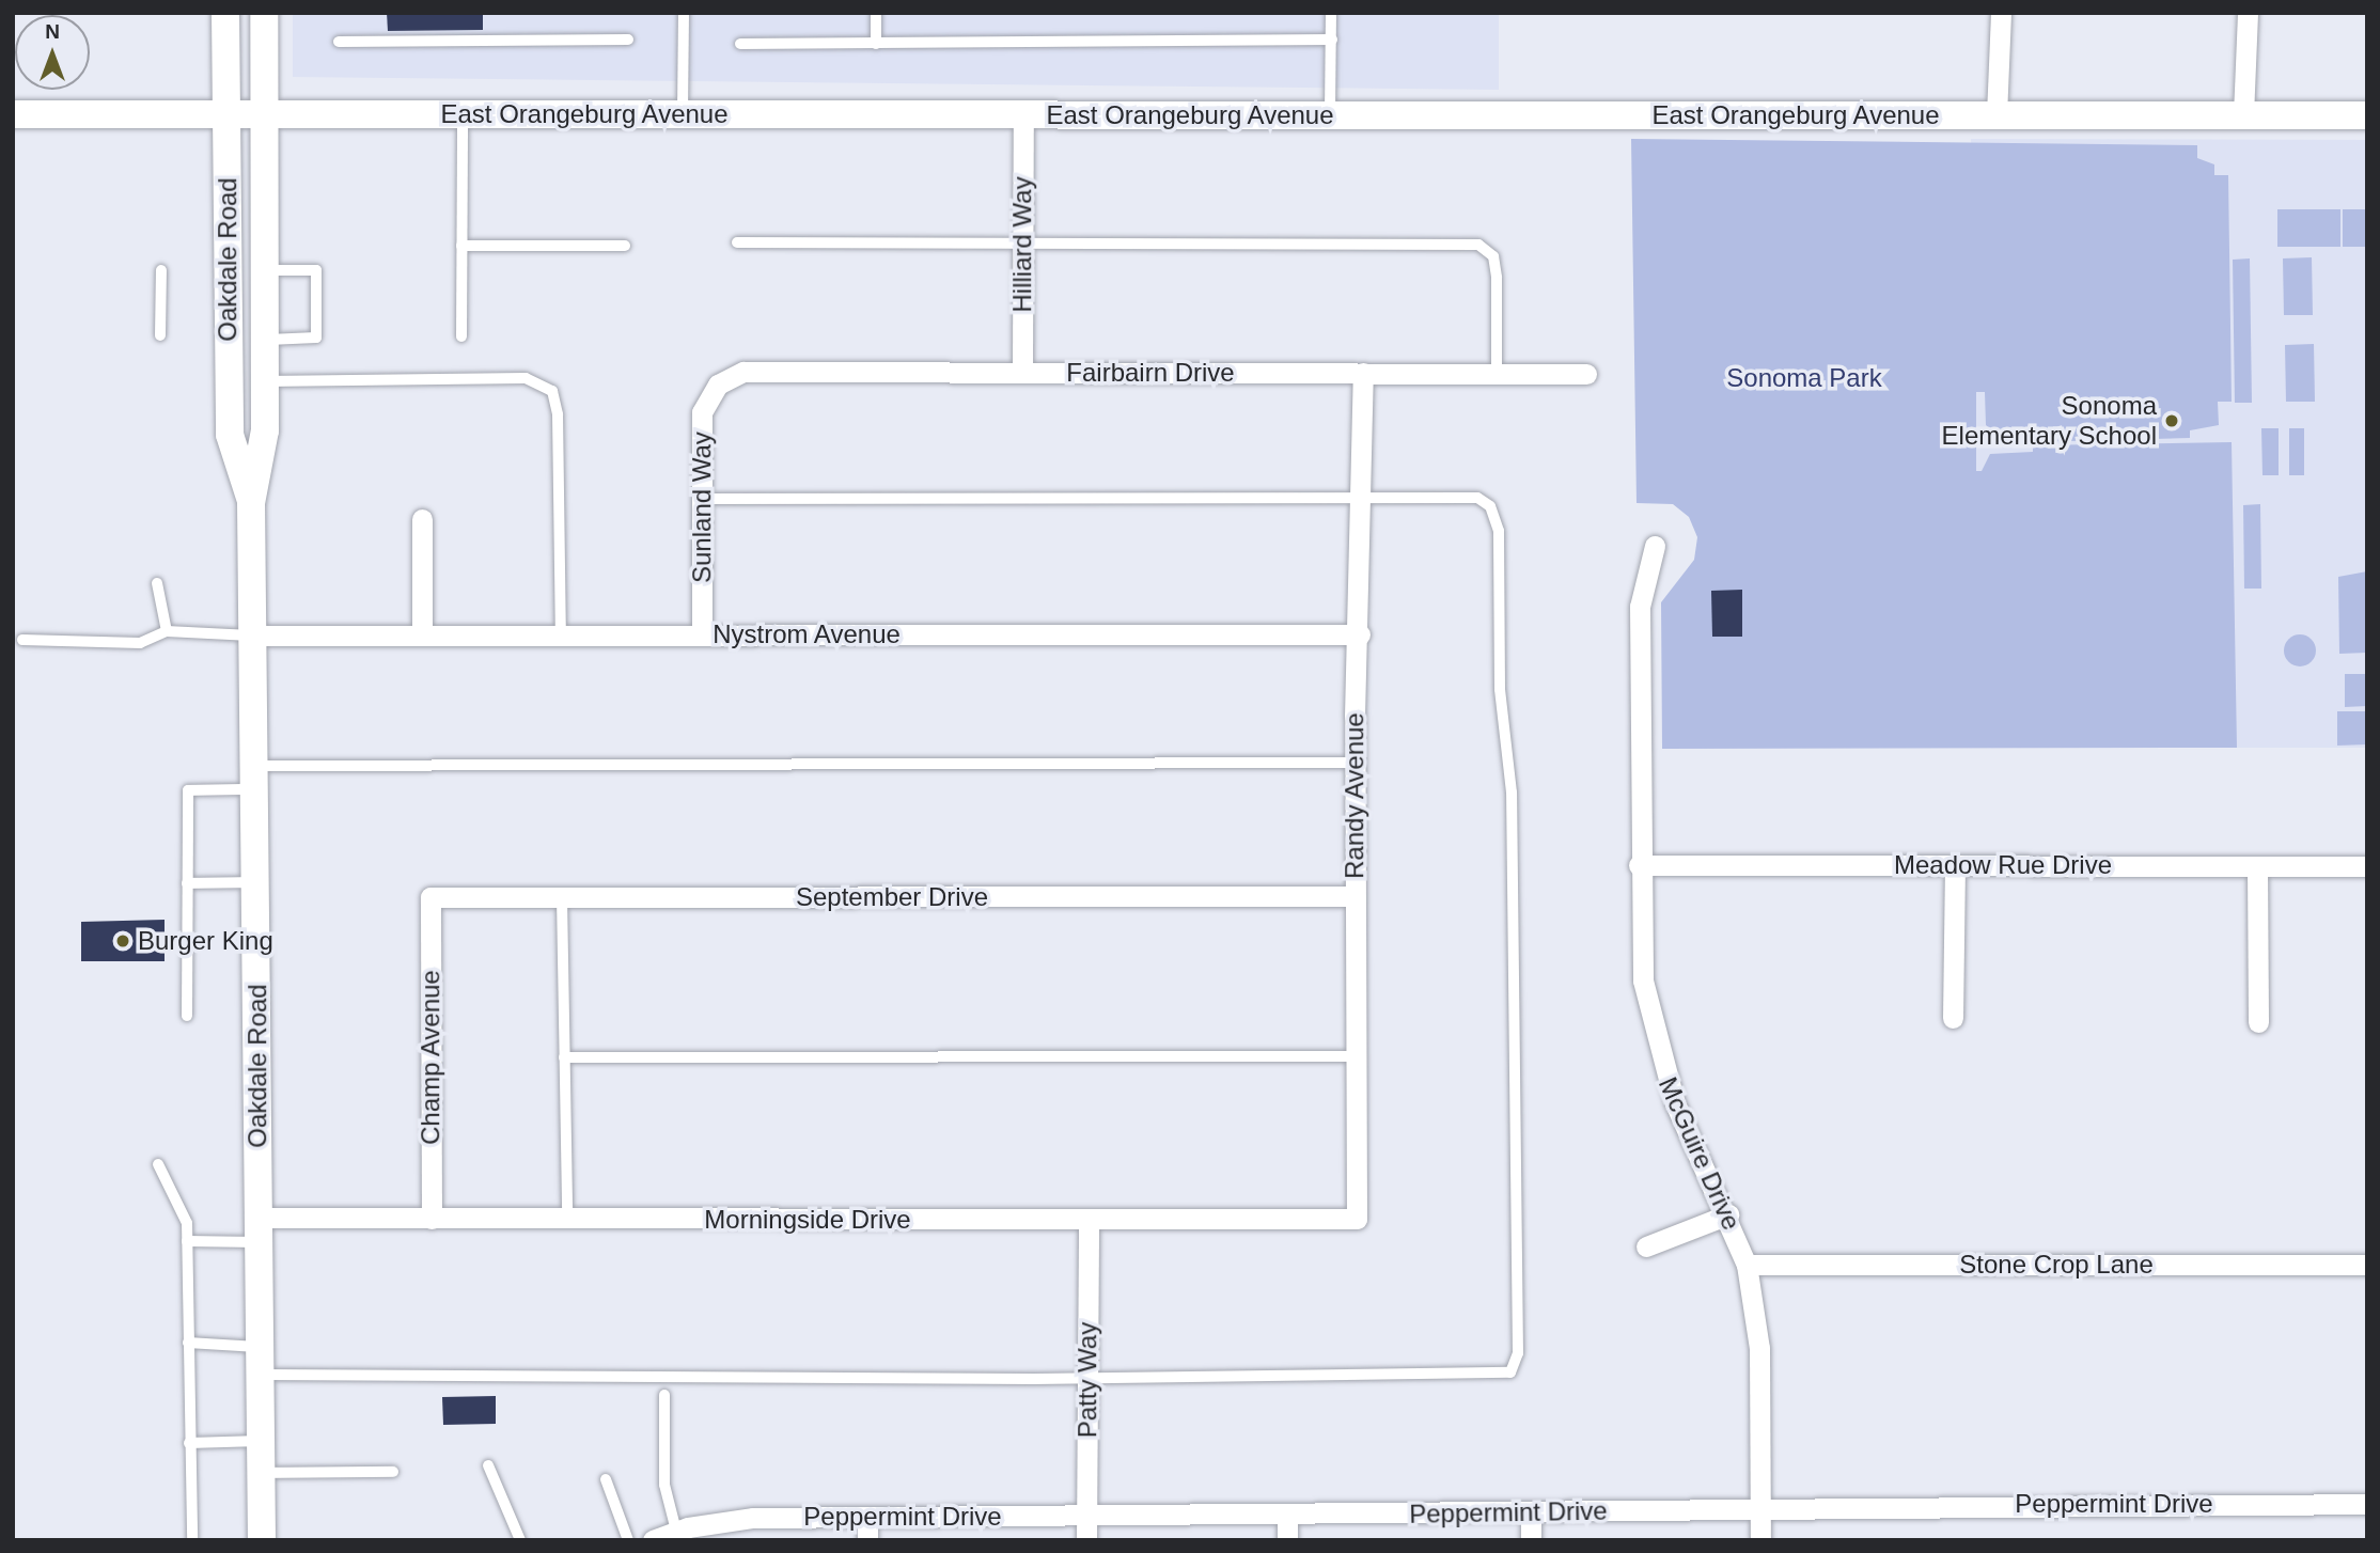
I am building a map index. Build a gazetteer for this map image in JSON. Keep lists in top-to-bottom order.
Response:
{
  "streets": {
    "street": [
      "East Orangeburg Avenue",
      "Hilliard Way",
      "Oakdale Road",
      "Fairbairn Drive",
      "Sunland Way",
      "Nystrom Avenue",
      "Randy Avenue",
      "Meadow Rue Drive",
      "September Drive",
      "Champ Avenue",
      "McGuire Drive",
      "Morningside Drive",
      "Stone Crop Lane",
      "Patty Way",
      "Peppermint Drive"
    ]
  },
  "crossings": [
    ["East Orangeburg Avenue", "Hilliard Way"],
    ["East Orangeburg Avenue", "Oakdale Road"],
    ["Hilliard Way", "Fairbairn Drive"],
    ["Oakdale Road", "Nystrom Avenue"],
    ["Oakdale Road", "Morningside Drive"],
    ["Fairbairn Drive", "Sunland Way"],
    ["Fairbairn Drive", "Randy Avenue"],
    ["Sunland Way", "Nystrom Avenue"],
    ["Nystrom Avenue", "Randy Avenue"],
    ["Randy Avenue", "September Drive"],
    ["Randy Avenue", "Morningside Drive"],
    ["Meadow Rue Drive", "McGuire Drive"],
    ["September Drive", "Champ Avenue"],
    ["Champ Avenue", "Morningside Drive"],
    ["McGuire Drive", "Stone Crop Lane"],
    ["McGuire Drive", "Peppermint Drive"],
    ["Morningside Drive", "Patty Way"],
    ["Patty Way", "Peppermint Drive"]
  ],
  "parks": ["Sonoma Park"],
  "places": ["Sonoma Elementary School", "Burger King"],
  "north": "top"
}
